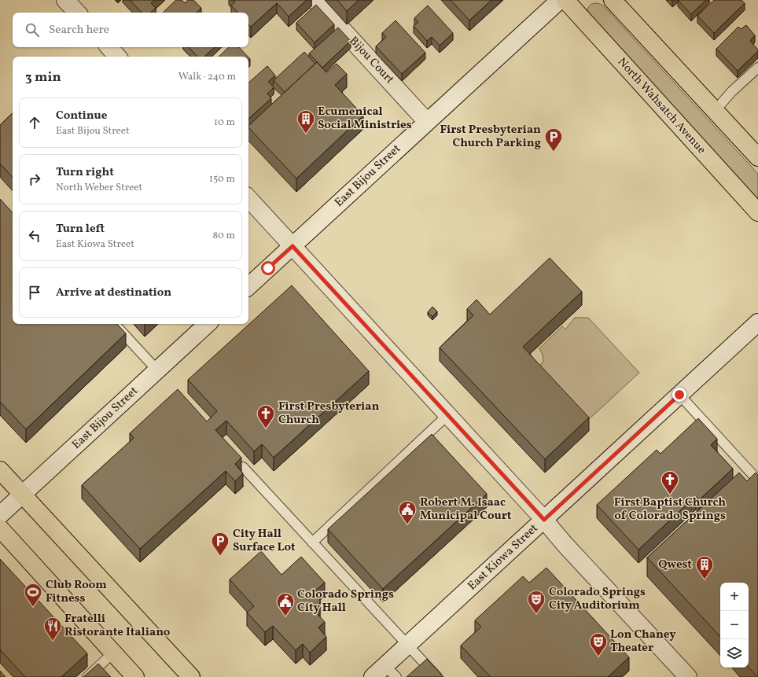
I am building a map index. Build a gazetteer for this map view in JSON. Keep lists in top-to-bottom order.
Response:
{
  "streets": {
    "main road": [
      "Bijou Court",
      "North Wahsatch Avenue",
      "East Bijou Street",
      "East Kiowa Street"
    ]
  },
  "crossings": [
    ["Bijou Court", "East Bijou Street"]
  ],
  "places": {
    "building": ["Ecumenical Social Ministries", "Qwest"],
    "parking": ["First Presbyterian Church Parking", "City Hall Surface Lot"],
    "church": ["First Presbyterian Church", "First Baptist Church of Colorado Springs"],
    "public building": ["Robert M. Isaac Municipal Court", "Colorado Springs City Hall"],
    "sports": ["Club Room Fitness"],
    "theatre": ["Colorado Springs City Auditorium", "Lon Chaney Theater"],
    "restaurant": ["Fratelli Ristorante Italiano"]
  },
  "page": {
    "search": "Search here",
    "heading": ["3 min", "Walk · 240 m"],
    "list": [
      ["Continue", "East Bijou Street", "10 m"],
      ["Turn right", "North Weber Street", "150 m"],
      ["Turn left", "East Kiowa Street", "80 m"],
      "Arrive at destination"
    ],
    "map_buttons": ["+", "−"]
  }
}
